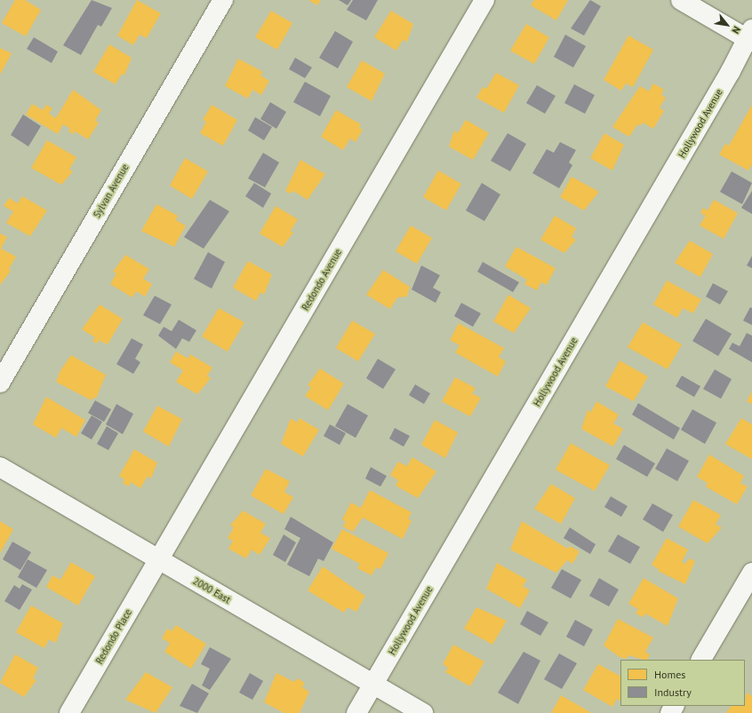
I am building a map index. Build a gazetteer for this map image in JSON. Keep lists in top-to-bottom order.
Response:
{
  "streets": {
    "street": [
      "Hollywood Avenue",
      "Sylvan Avenue",
      "Redondo Avenue",
      "2000 East",
      "Redondo Place"
    ]
  },
  "crossings": [
    ["Hollywood Avenue", "2000 East"],
    ["Redondo Avenue", "2000 East"],
    ["Redondo Avenue", "Redondo Place"],
    ["2000 East", "Redondo Place"]
  ],
  "legend": ["Homes", "Industry"],
  "north": "bottom right"
}
